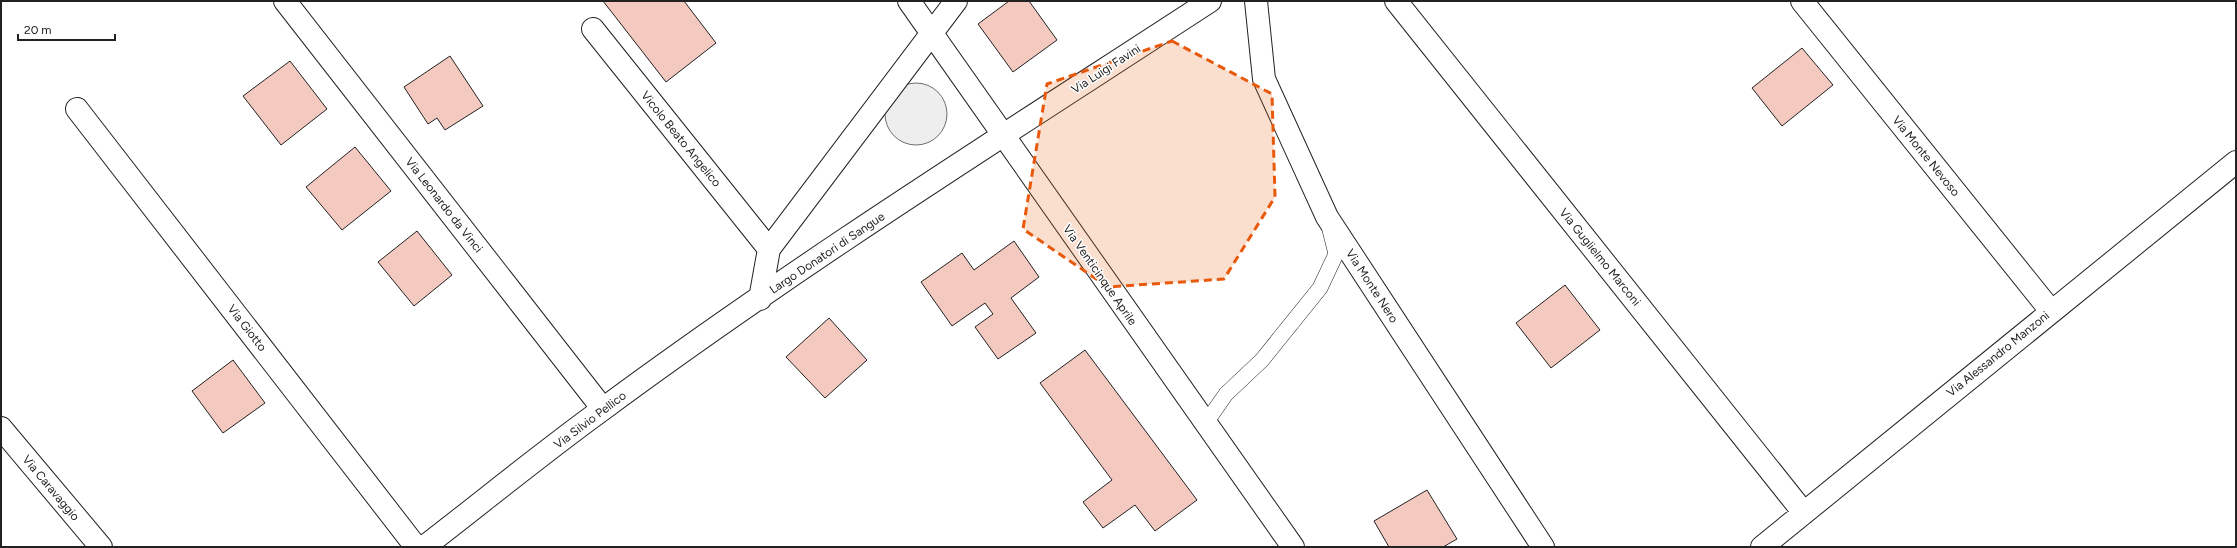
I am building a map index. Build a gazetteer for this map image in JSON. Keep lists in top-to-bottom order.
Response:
{
  "streets": {
    "street": [
      "Via Luigi Favini",
      "Vicolo Beato Angelico",
      "Via Monte Nevoso",
      "Via Leonardo da Vinci",
      "Largo Donatori di Sangue",
      "Via Guglielmo Marconi",
      "Via Venticinque Aprile",
      "Via Monte Nero",
      "Via Giotto",
      "Via Alessandro Manzoni",
      "Via Silvio Pellico",
      "Via Caravaggio"
    ]
  },
  "crossings": [
    ["Via Luigi Favini", "Largo Donatori di Sangue"],
    ["Via Luigi Favini", "Via Venticinque Aprile"],
    ["Vicolo Beato Angelico", "Largo Donatori di Sangue"],
    ["Via Monte Nevoso", "Via Alessandro Manzoni"],
    ["Via Leonardo da Vinci", "Via Silvio Pellico"],
    ["Largo Donatori di Sangue", "Via Venticinque Aprile"],
    ["Largo Donatori di Sangue", "Via Silvio Pellico"],
    ["Via Guglielmo Marconi", "Via Alessandro Manzoni"]
  ],
  "scale_bar": "20 m"
}
